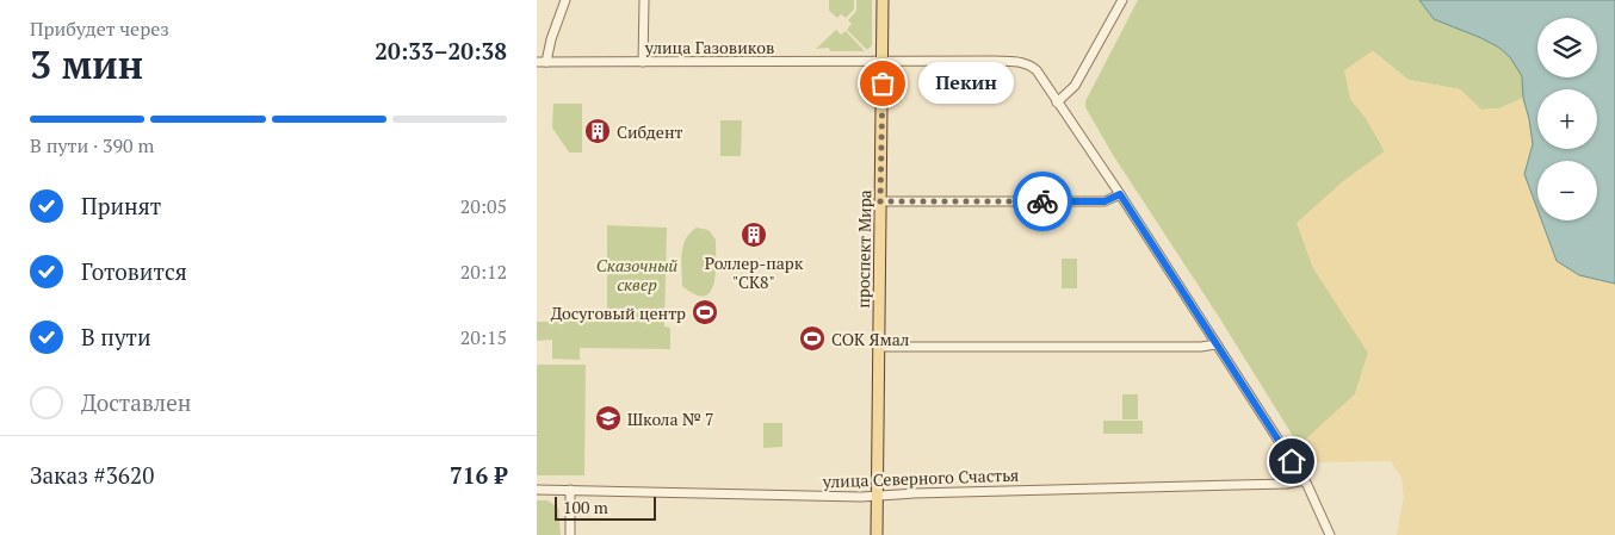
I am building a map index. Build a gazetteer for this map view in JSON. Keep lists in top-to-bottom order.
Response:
{
  "streets": {
    "main road": ["проспект Мира"],
    "street": ["улица Газовиков", "улица Северного Счастья"]
  },
  "crossings": [
    ["улица Газовиков", "проспект Мира"],
    ["улица Газовиков", "улица Северного Счастья"],
    ["проспект Мира", "улица Северного Счастья"]
  ],
  "parks": ["Сказочный сквер"],
  "places": {
    "other": ["Пекин"],
    "building": ["Сибдент", "Роллер-парк \"СК8\""],
    "sports": ["Досуговый центр", "СОК Ямал"],
    "school or university": ["Школа № 7"]
  },
  "scale_bar": "100 m",
  "page": {
    "heading": ["3 мин", "Прибудет через", "20:33–20:38"],
    "panel": ["Заказ #3620", "716 ₽"],
    "map_buttons": ["+", "−"],
    "bubble": "Пекин",
    "bar": "В пути · 390 m",
    "list": [
      ["Принят", "20:05"],
      ["Готовится", "20:12"],
      ["В пути", "20:15"],
      "Доставлен"
    ],
    "scale": "100 m"
  }
}
